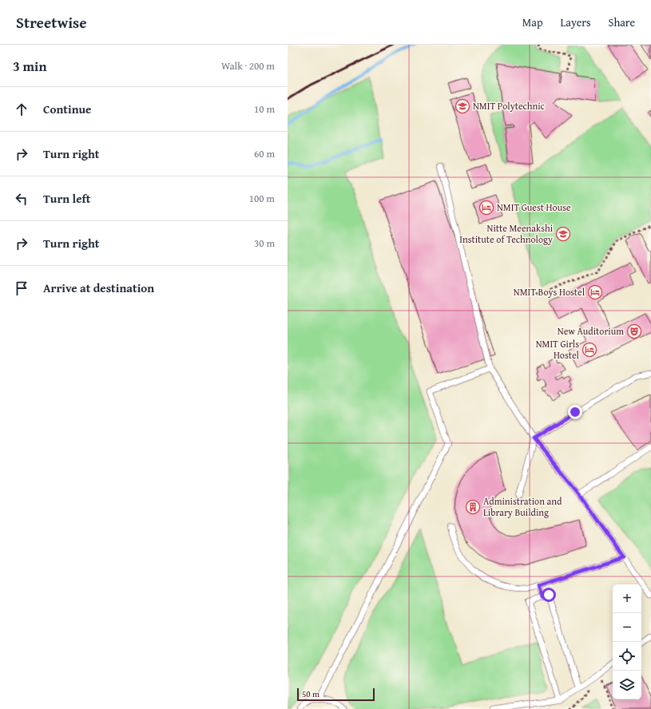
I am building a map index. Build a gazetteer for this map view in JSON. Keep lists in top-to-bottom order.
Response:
{
  "places": {
    "school or university": ["NMIT Polytechnic", "Nitte Meenakshi Institute of Technology"],
    "hotel": ["NMIT Guest House", "NMIT Boys Hostel", "NMIT Girls Hostel"],
    "theatre": ["New Auditorium"],
    "building": ["Administration and Library Building"]
  },
  "scale_bar": "50 m",
  "page": {
    "header": "Streetwise",
    "nav": ["Map", "Layers", "Share"],
    "heading": ["3 min", "Walk · 200 m"],
    "list": [
      ["Continue", "10 m"],
      ["Turn right", "60 m"],
      ["Turn left", "100 m"],
      ["Turn right", "30 m"],
      "Arrive at destination"
    ],
    "map_buttons": ["+", "−"],
    "scale": "50 m"
  }
}
